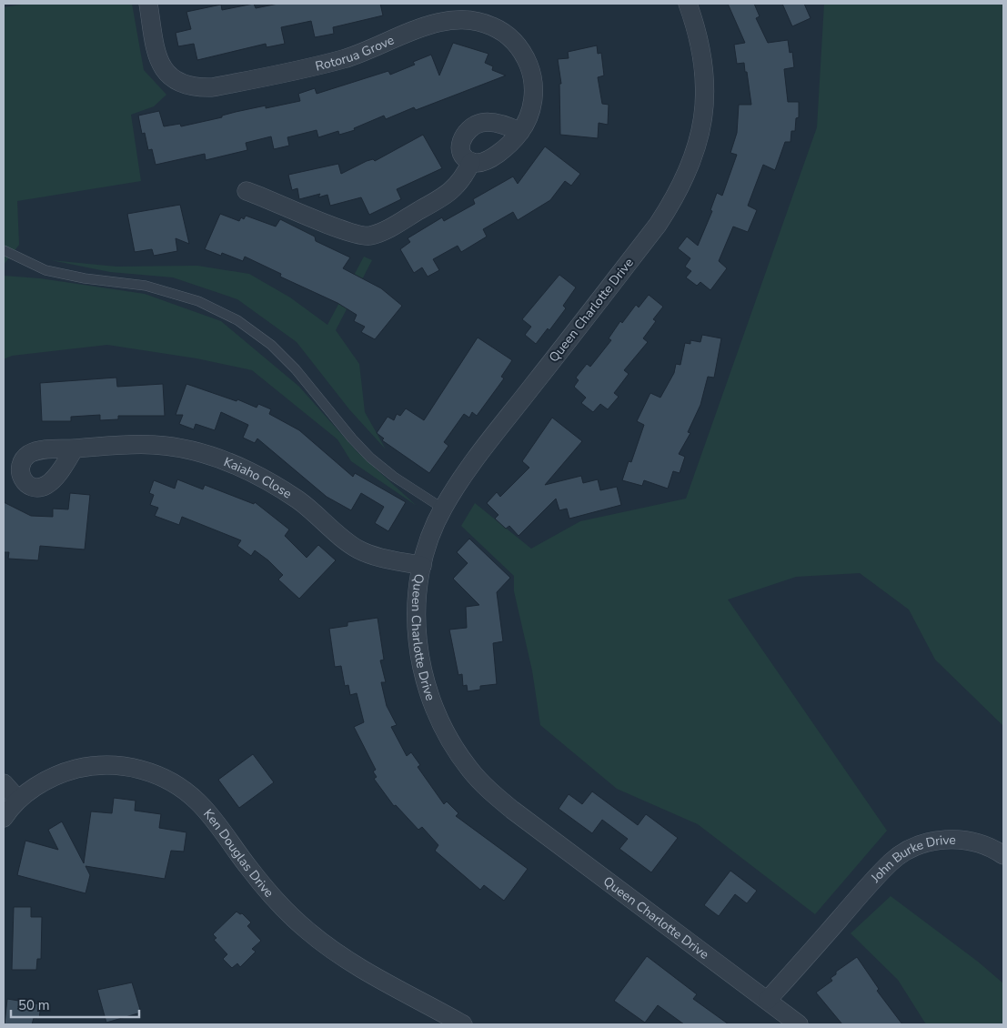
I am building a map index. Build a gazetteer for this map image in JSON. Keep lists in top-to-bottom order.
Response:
{
  "streets": {
    "street": [
      "Rotorua Grove",
      "Queen Charlotte Drive",
      "Kaiaho Close",
      "Ken Douglas Drive",
      "John Burke Drive"
    ]
  },
  "crossings": [
    ["Queen Charlotte Drive", "Kaiaho Close"],
    ["Queen Charlotte Drive", "John Burke Drive"]
  ],
  "scale_bar": "50 m"
}
